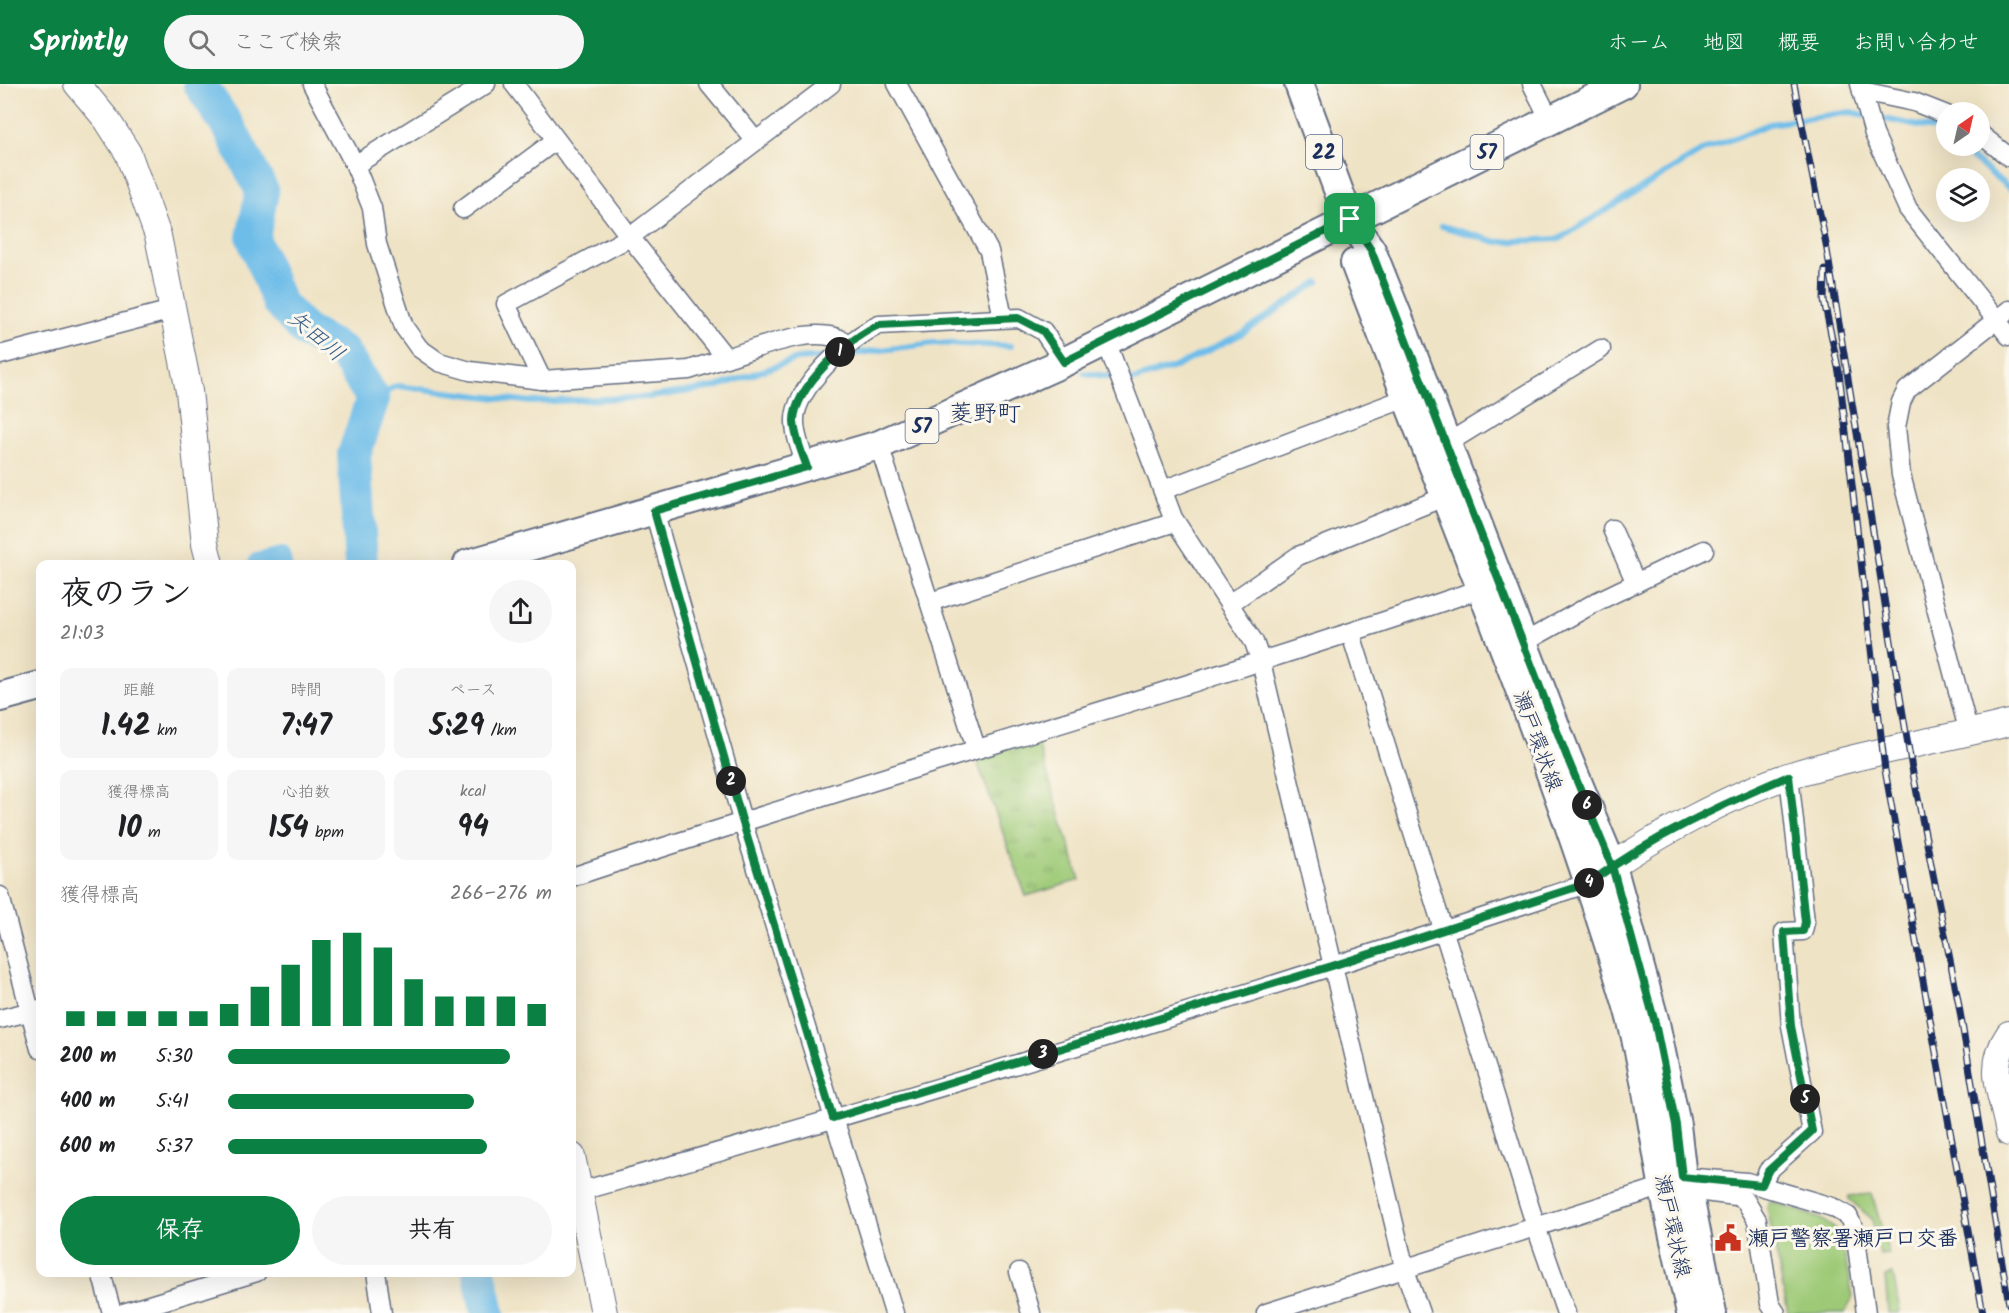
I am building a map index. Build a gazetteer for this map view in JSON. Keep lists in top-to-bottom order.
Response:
{
  "streets": {
    "main road": ["22", "57", "瀬戸環状線"]
  },
  "crossings": [
    ["57", "瀬戸環状線"]
  ],
  "districts": ["菱野町"],
  "water": ["矢田川"],
  "places": {
    "public building": ["瀬戸警察署瀬戸口交番"]
  },
  "north": "top right",
  "page": {
    "header": "Sprintly",
    "search": "ここで検索",
    "nav": [
      "ホーム",
      "地図",
      "概要",
      "お問い合わせ"
    ],
    "pins": [
      "1",
      "2",
      "6",
      "4",
      "3",
      "5"
    ],
    "heading": ["夜のラン", "21:03"],
    "stats": [
      ["距離", "1.42 km"],
      ["時間", "7:47"],
      ["ペース", "5:29 /km"],
      ["獲得標高", "10 m"],
      ["心拍数", "154 bpm"],
      ["kcal", "94"]
    ],
    "chart": ["獲得標高", "266–276 m"],
    "list": [
      {
        "name": "200 m",
        "note": "5:30"
      },
      {
        "name": "400 m",
        "note": "5:41"
      },
      {
        "name": "600 m",
        "note": "5:37"
      }
    ],
    "buttons": ["保存", "共有"]
  }
}
